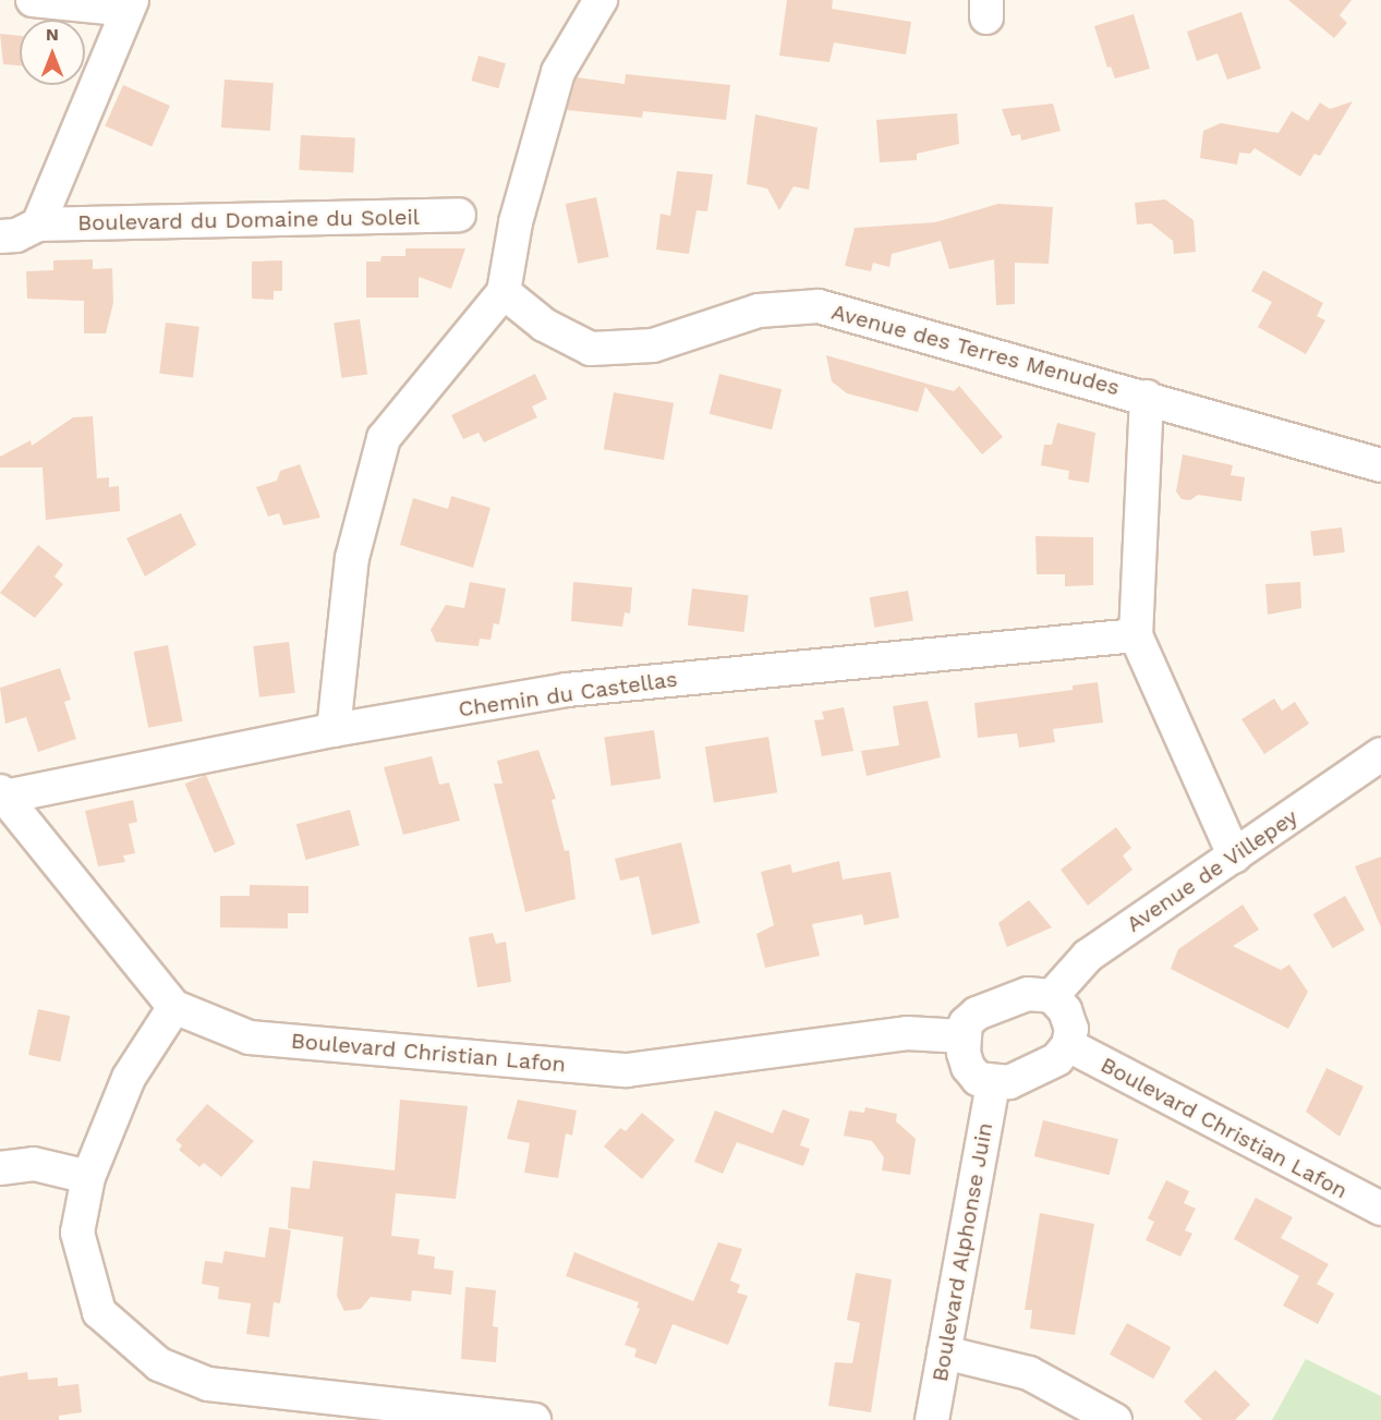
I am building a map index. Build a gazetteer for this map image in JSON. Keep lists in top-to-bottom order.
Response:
{
  "streets": {
    "street": [
      "Boulevard du Domaine du Soleil",
      "Avenue des Terres Menudes",
      "Chemin du Castellas",
      "Avenue de Villepey",
      "Boulevard Christian Lafon",
      "Boulevard Alphonse Juin"
    ]
  },
  "crossings": [
    ["Chemin du Castellas", "Boulevard Christian Lafon"],
    ["Avenue de Villepey", "Boulevard Christian Lafon"],
    ["Avenue de Villepey", "Boulevard Alphonse Juin"],
    ["Boulevard Christian Lafon", "Boulevard Alphonse Juin"]
  ],
  "north": "top"
}
